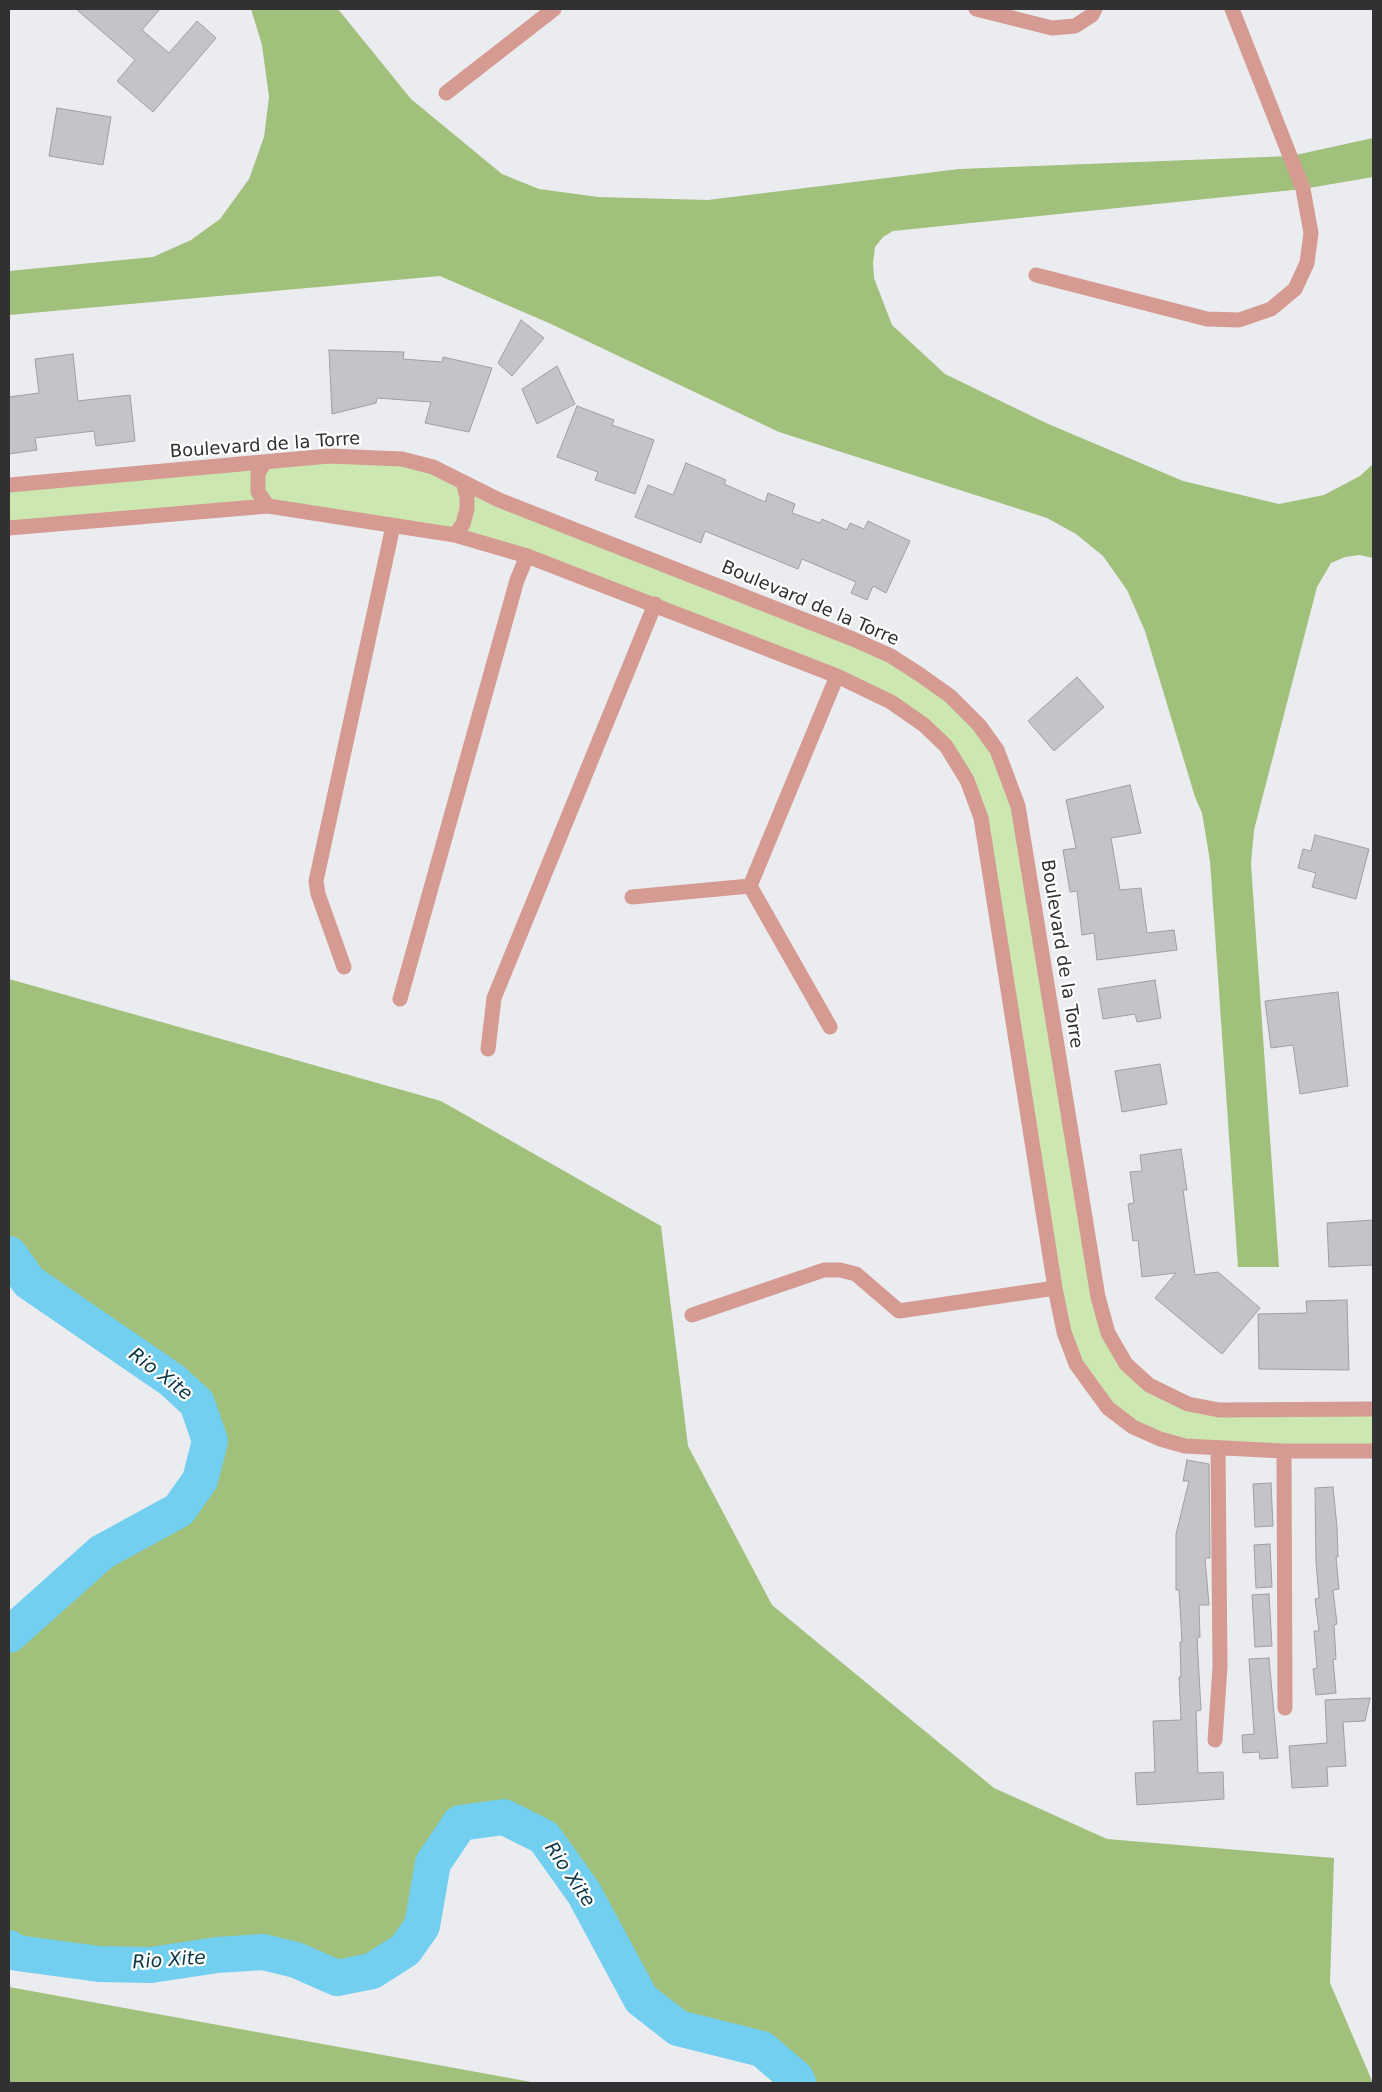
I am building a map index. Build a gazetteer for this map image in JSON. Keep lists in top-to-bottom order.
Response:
{
  "streets": {
    "street": ["Boulevard de la Torre"]
  },
  "water": ["Rio Xite"]
}
